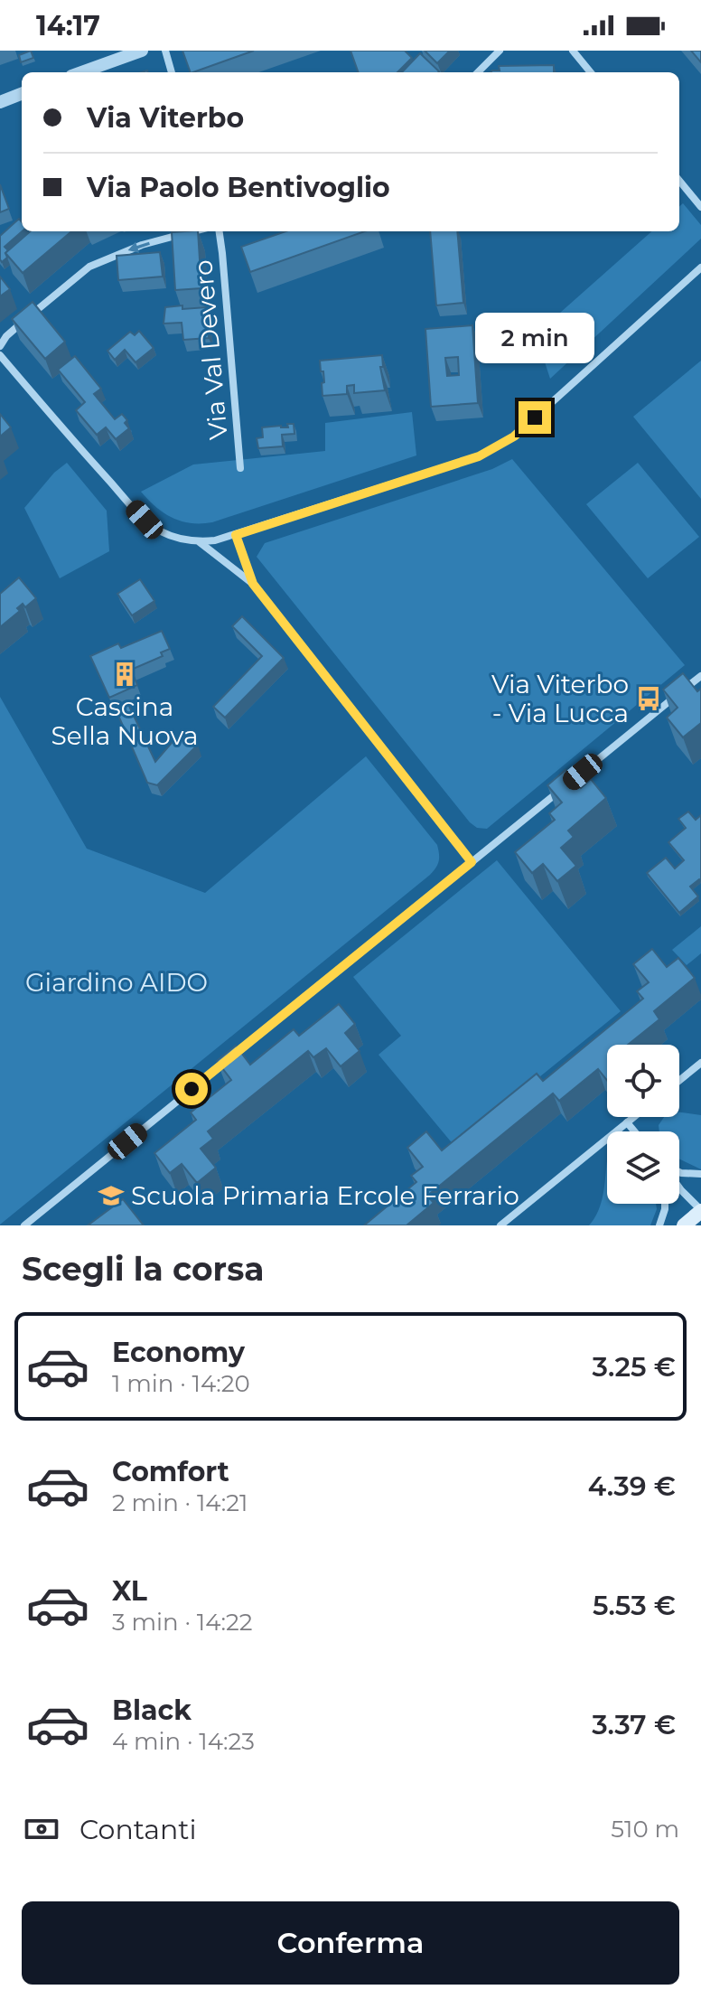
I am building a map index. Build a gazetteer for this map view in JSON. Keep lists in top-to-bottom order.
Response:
{
  "streets": {
    "street": ["Via Val Devero"]
  },
  "parks": ["Giardino AIDO"],
  "places": {
    "building": ["Cascina Sella Nuova"],
    "bus stop": ["Via Viterbo - Via Lucca"],
    "school or university": ["Scuola Primaria Ercole Ferrario"]
  },
  "page": {
    "status": "14:17",
    "banner": ["Via Viterbo", "Via Paolo Bentivoglio"],
    "bubble": "2 min",
    "heading": "Scegli la corsa",
    "list": [
      {
        "name": "Economy",
        "note": "1 min · 14:20",
        "value": "3.25 €"
      },
      {
        "name": "Comfort",
        "note": "2 min · 14:21",
        "value": "4.39 €"
      },
      {
        "name": "XL",
        "note": "3 min · 14:22",
        "value": "5.53 €"
      },
      {
        "name": "Black",
        "note": "4 min · 14:23",
        "value": "3.37 €"
      }
    ],
    "pay": ["Contanti", "510 m"],
    "buttons": "Conferma"
  }
}
